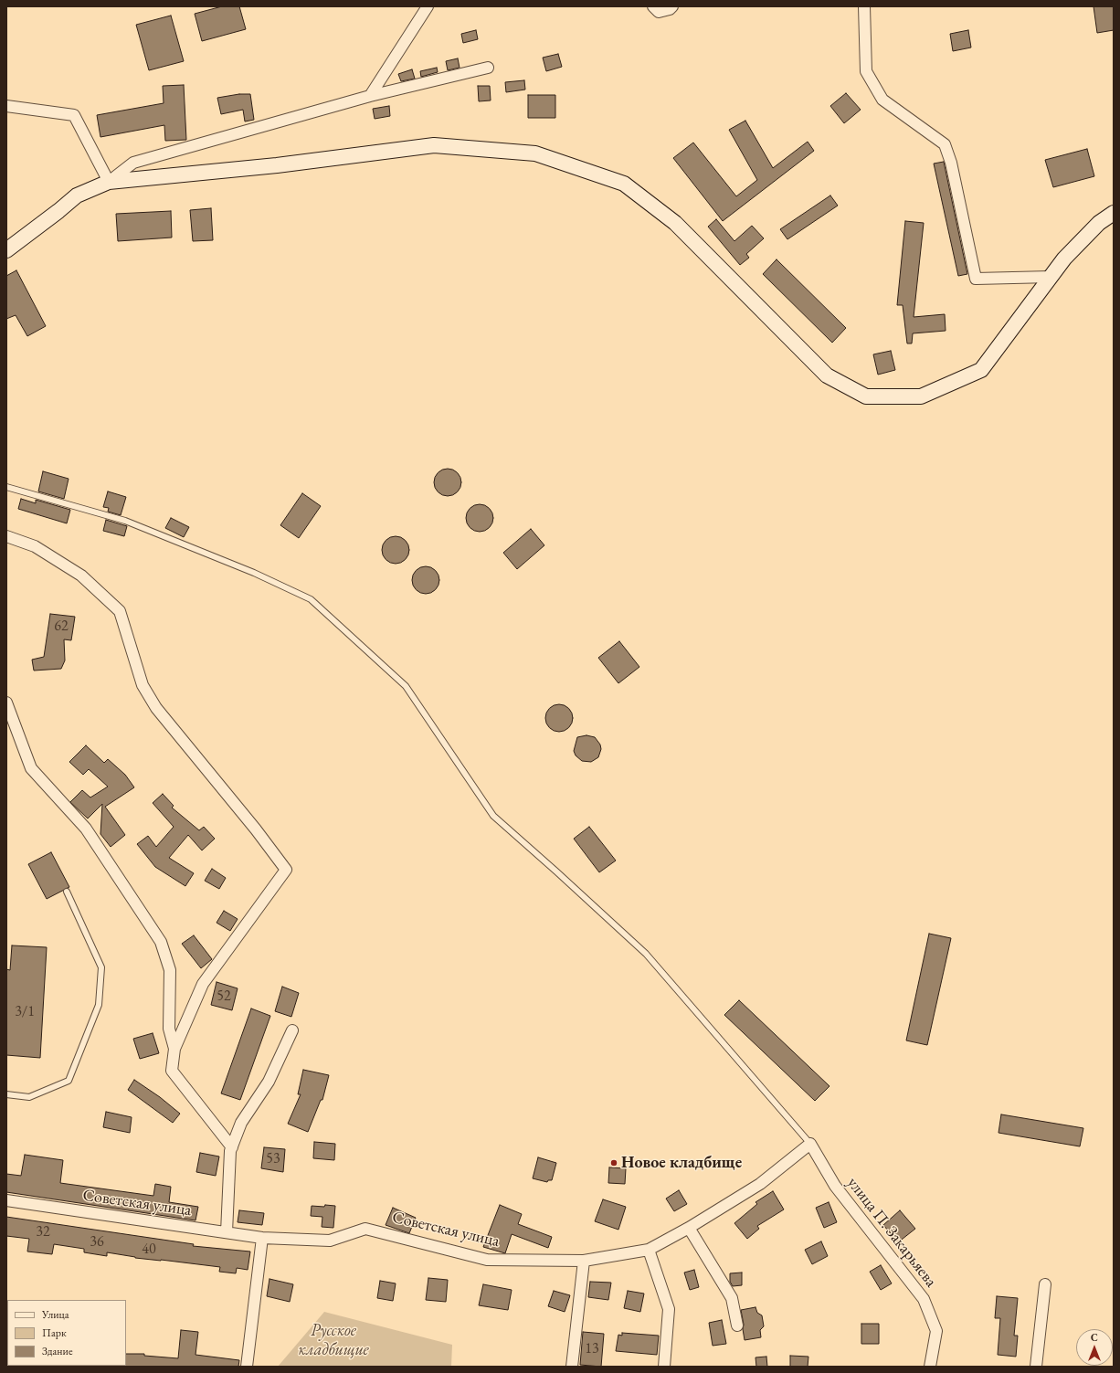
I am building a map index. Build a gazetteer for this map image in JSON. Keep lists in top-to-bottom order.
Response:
{
  "streets": {
    "street": ["Советская улица", "улица П. Закарьяева"]
  },
  "crossings": [
    ["Советская улица", "улица П. Закарьяева"]
  ],
  "parks": ["Русское кладбищие"],
  "places": ["Новое кладбище"],
  "house_numbers": [
    "62",
    "52",
    "3/1",
    "53",
    "32",
    "36",
    "40",
    "13"
  ],
  "legend": ["Улица", "Парк", "Здание"],
  "north": "top"
}
